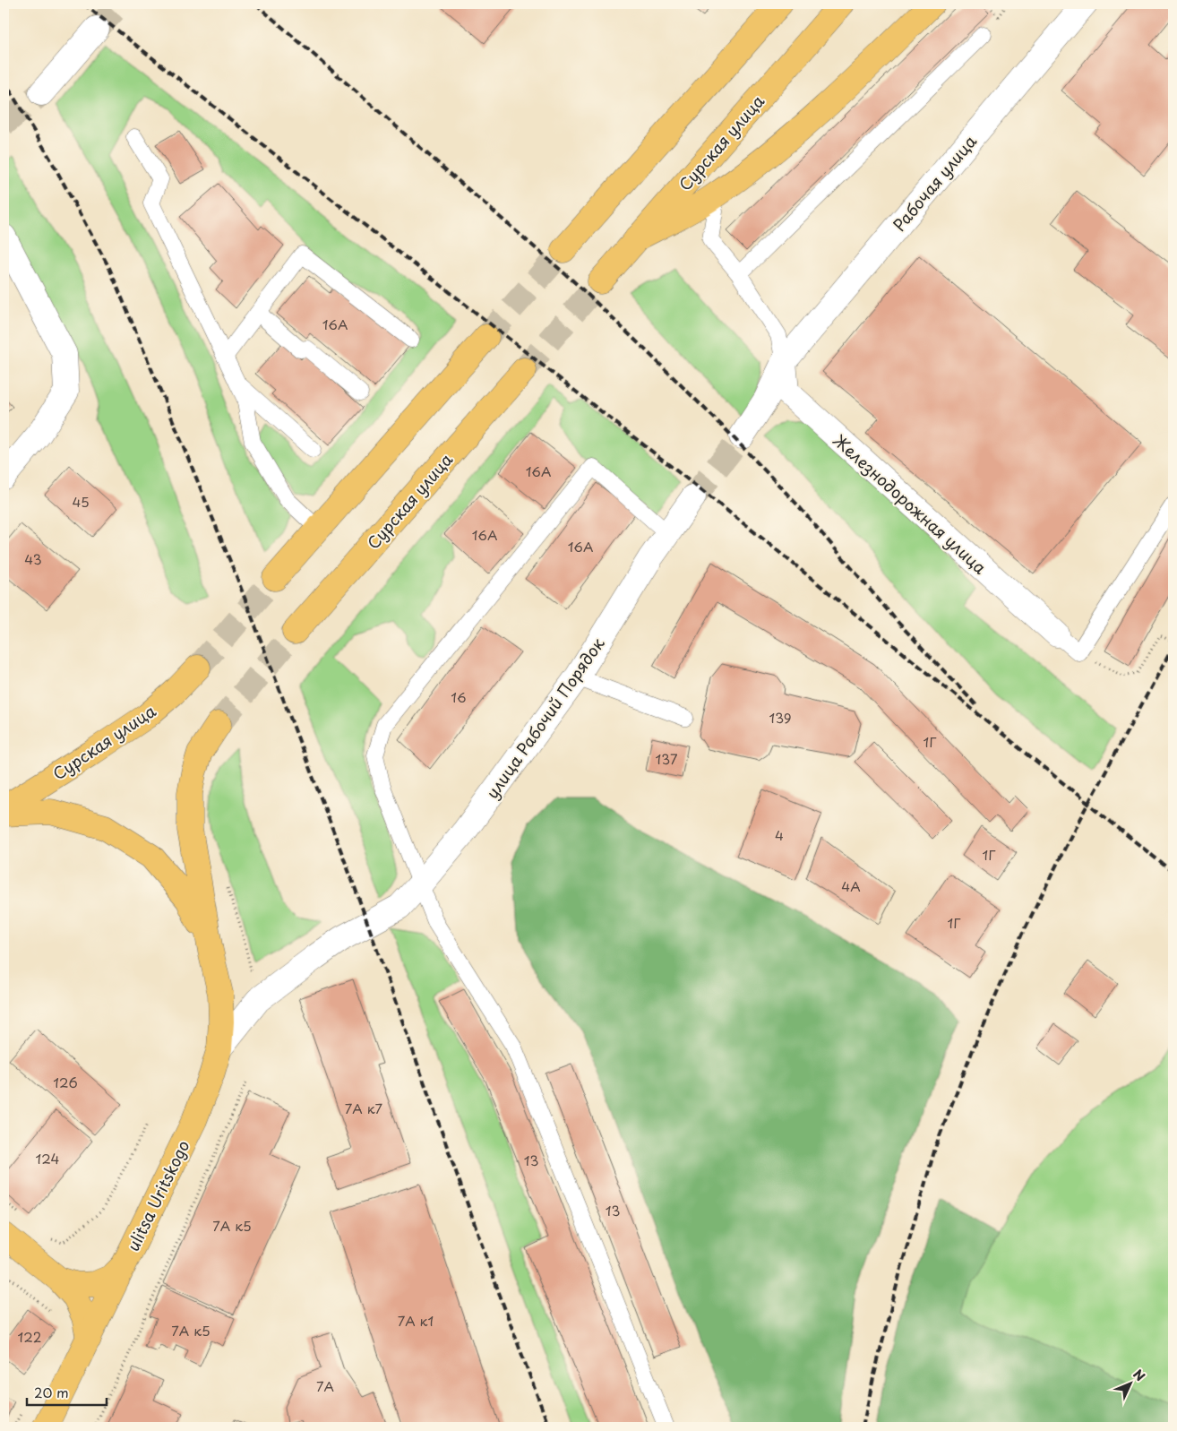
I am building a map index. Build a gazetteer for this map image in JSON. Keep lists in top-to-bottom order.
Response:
{
  "streets": {
    "main road": ["Сурская улица", "ulitsa Uritskogo"],
    "street": ["Рабочая улица", "Железнодорожная улица", "улица Рабочий Порядок"]
  },
  "crossings": [
    ["Рабочая улица", "Железнодорожная улица"],
    ["улица Рабочий Порядок", "ulitsa Uritskogo"]
  ],
  "house_numbers": [
    "16А",
    "16А",
    "45",
    "16А",
    "16А",
    "43",
    "16",
    "139",
    "1Г",
    "137",
    "4",
    "1Г",
    "4А",
    "1Г",
    "126",
    "7А к7",
    "124",
    "13",
    "13",
    "7А к5",
    "7А к1",
    "7А к5",
    "122",
    "7А"
  ],
  "scale_bar": "20 m",
  "north": "top right"
}
